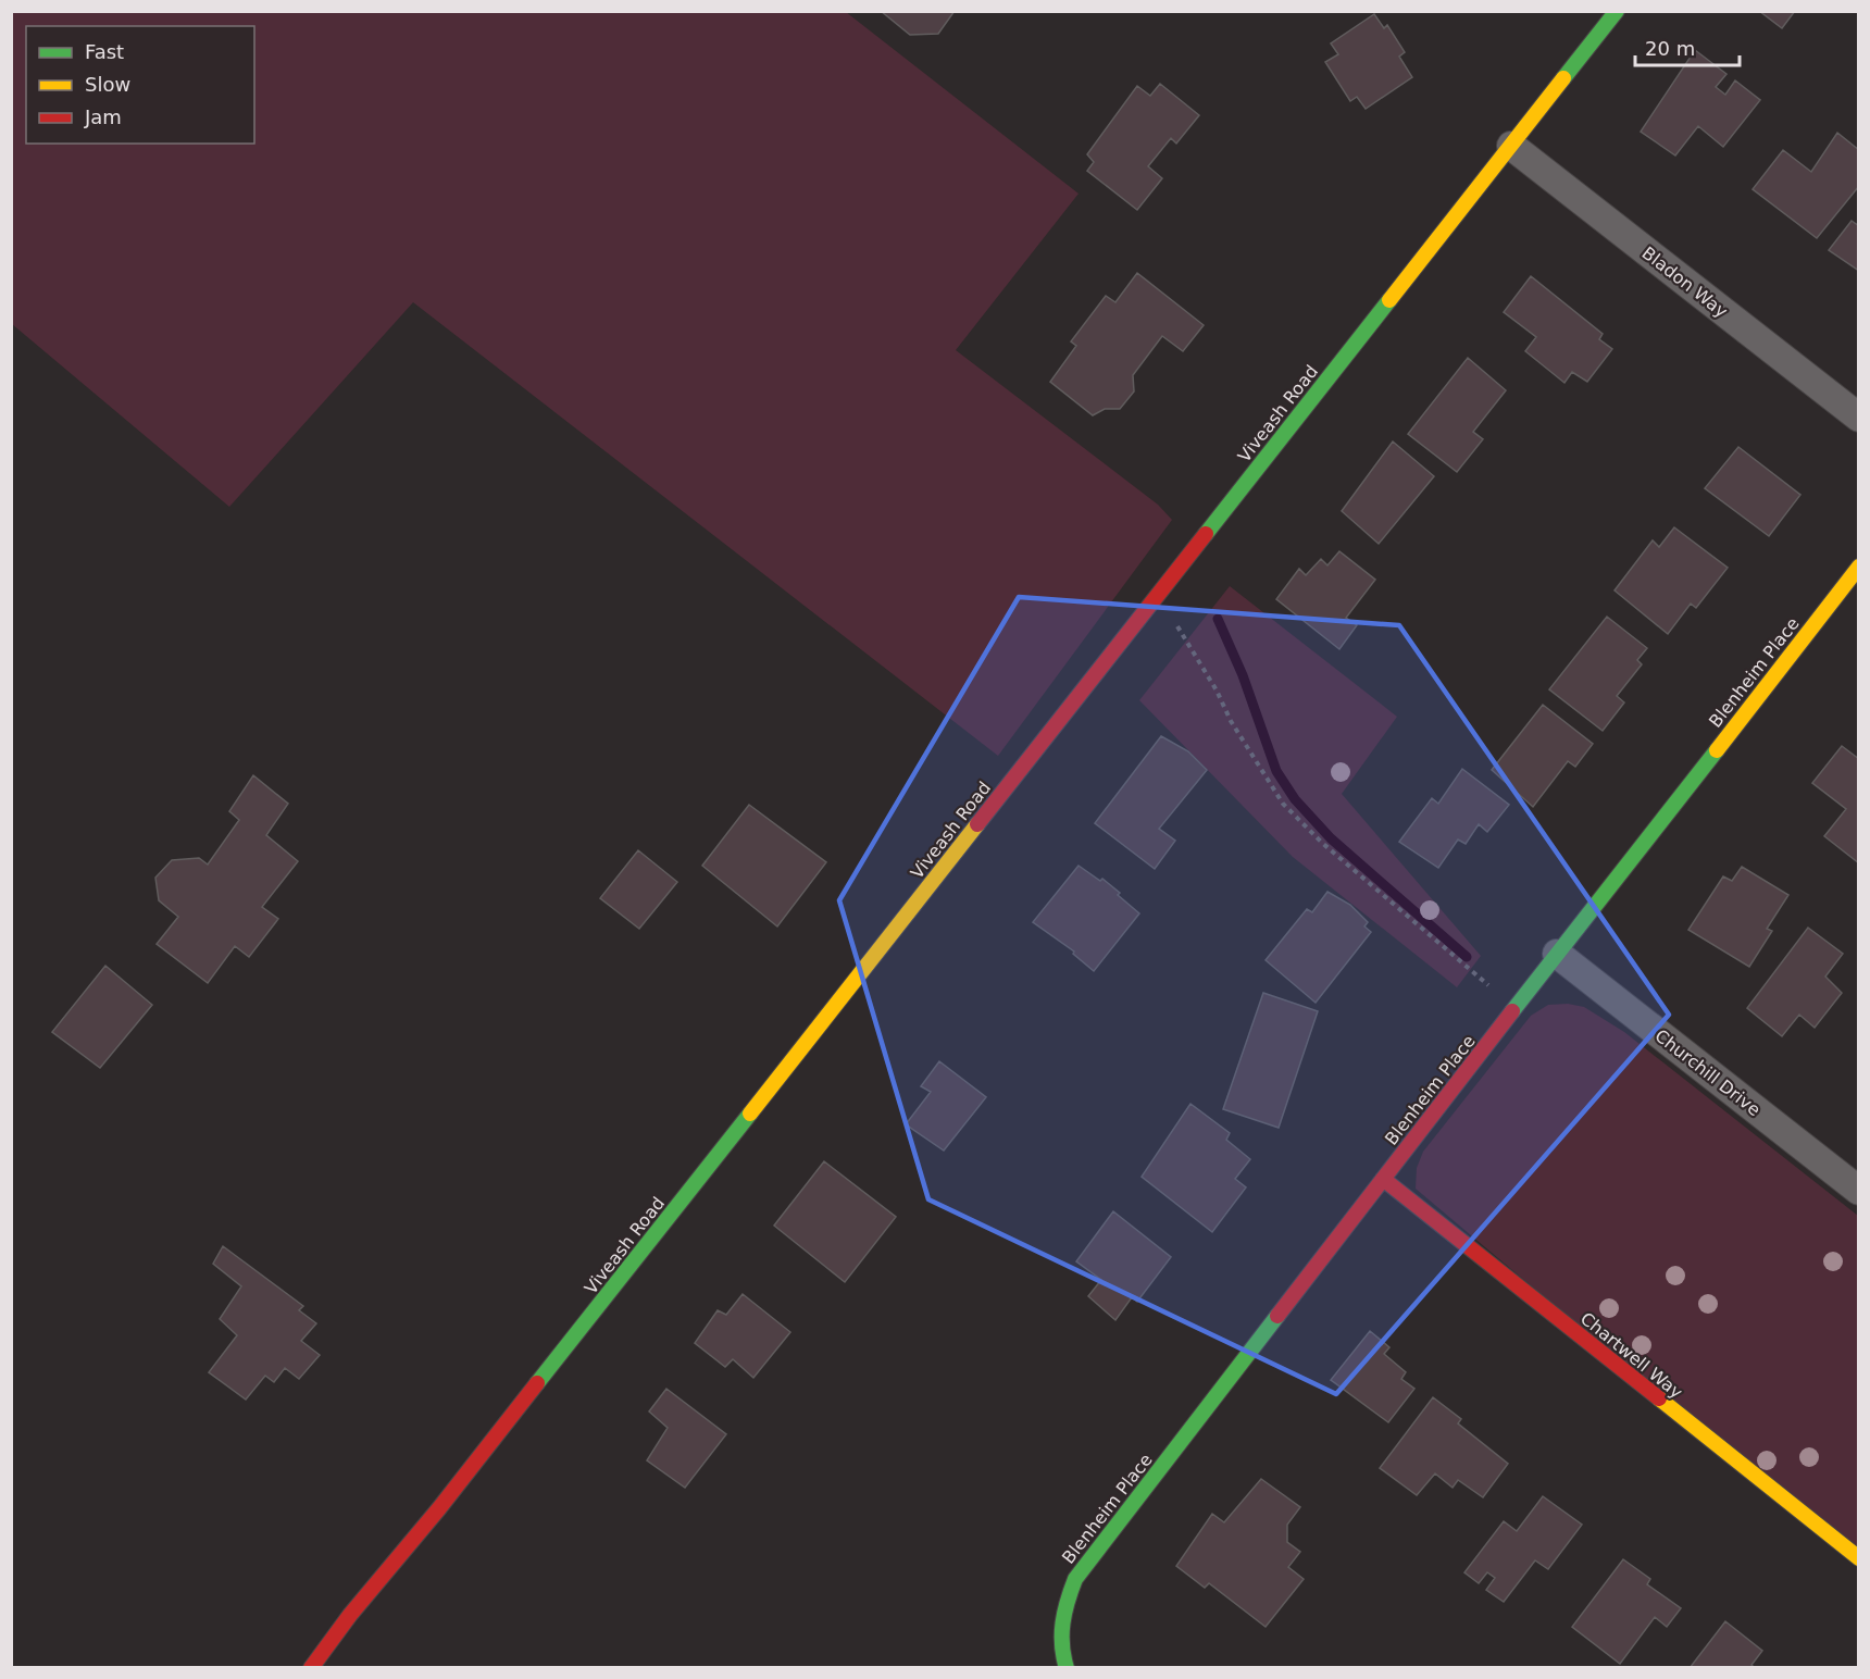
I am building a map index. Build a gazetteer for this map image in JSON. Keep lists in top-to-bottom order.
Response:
{
  "streets": {
    "street": [
      "Bladon Way",
      "Viveash Road",
      "Blenheim Place",
      "Churchill Drive",
      "Chartwell Way"
    ]
  },
  "crossings": [
    ["Bladon Way", "Viveash Road"],
    ["Blenheim Place", "Churchill Drive"],
    ["Blenheim Place", "Chartwell Way"]
  ],
  "legend": ["Fast", "Slow", "Jam"],
  "scale_bar": "20 m"
}
